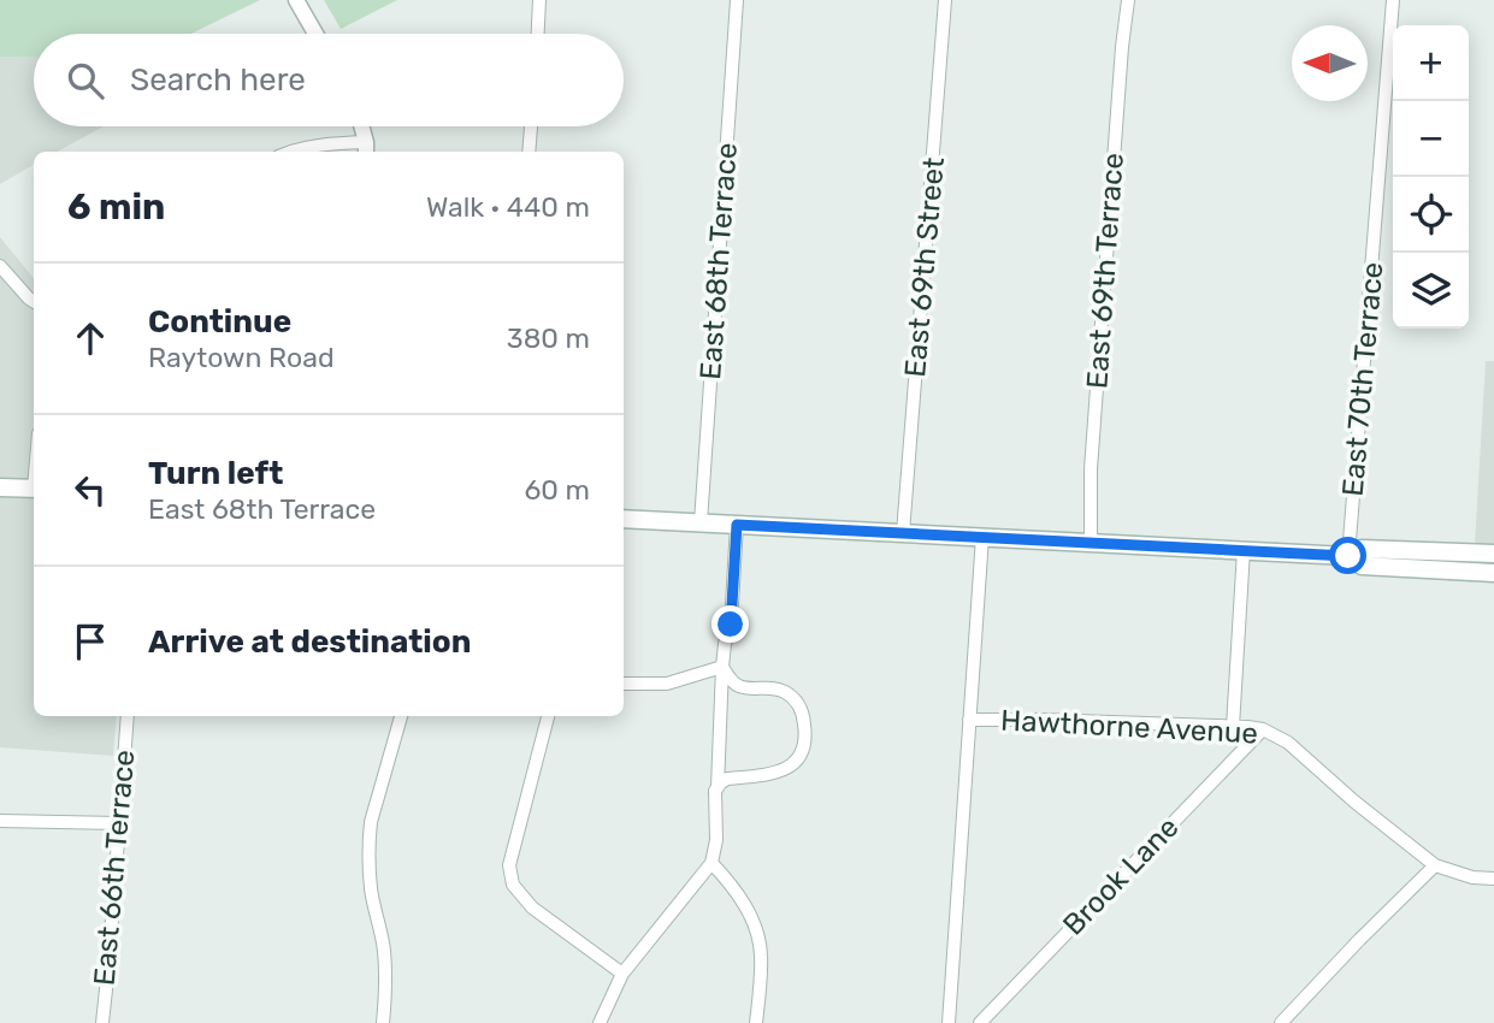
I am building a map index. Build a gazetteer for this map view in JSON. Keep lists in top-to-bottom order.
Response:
{
  "streets": {
    "street": [
      "East 68th Terrace",
      "East 69th Street",
      "East 69th Terrace",
      "East 70th Terrace",
      "Hawthorne Avenue",
      "East 66th Terrace",
      "Brook Lane"
    ]
  },
  "crossings": [
    ["Hawthorne Avenue", "Brook Lane"]
  ],
  "north": "left",
  "page": {
    "map_buttons": ["+", "−"],
    "search": "Search here",
    "heading": ["6 min", "Walk · 440 m"],
    "list": [
      ["Continue", "Raytown Road", "380 m"],
      ["Turn left", "East 68th Terrace", "60 m"],
      "Arrive at destination"
    ]
  }
}
